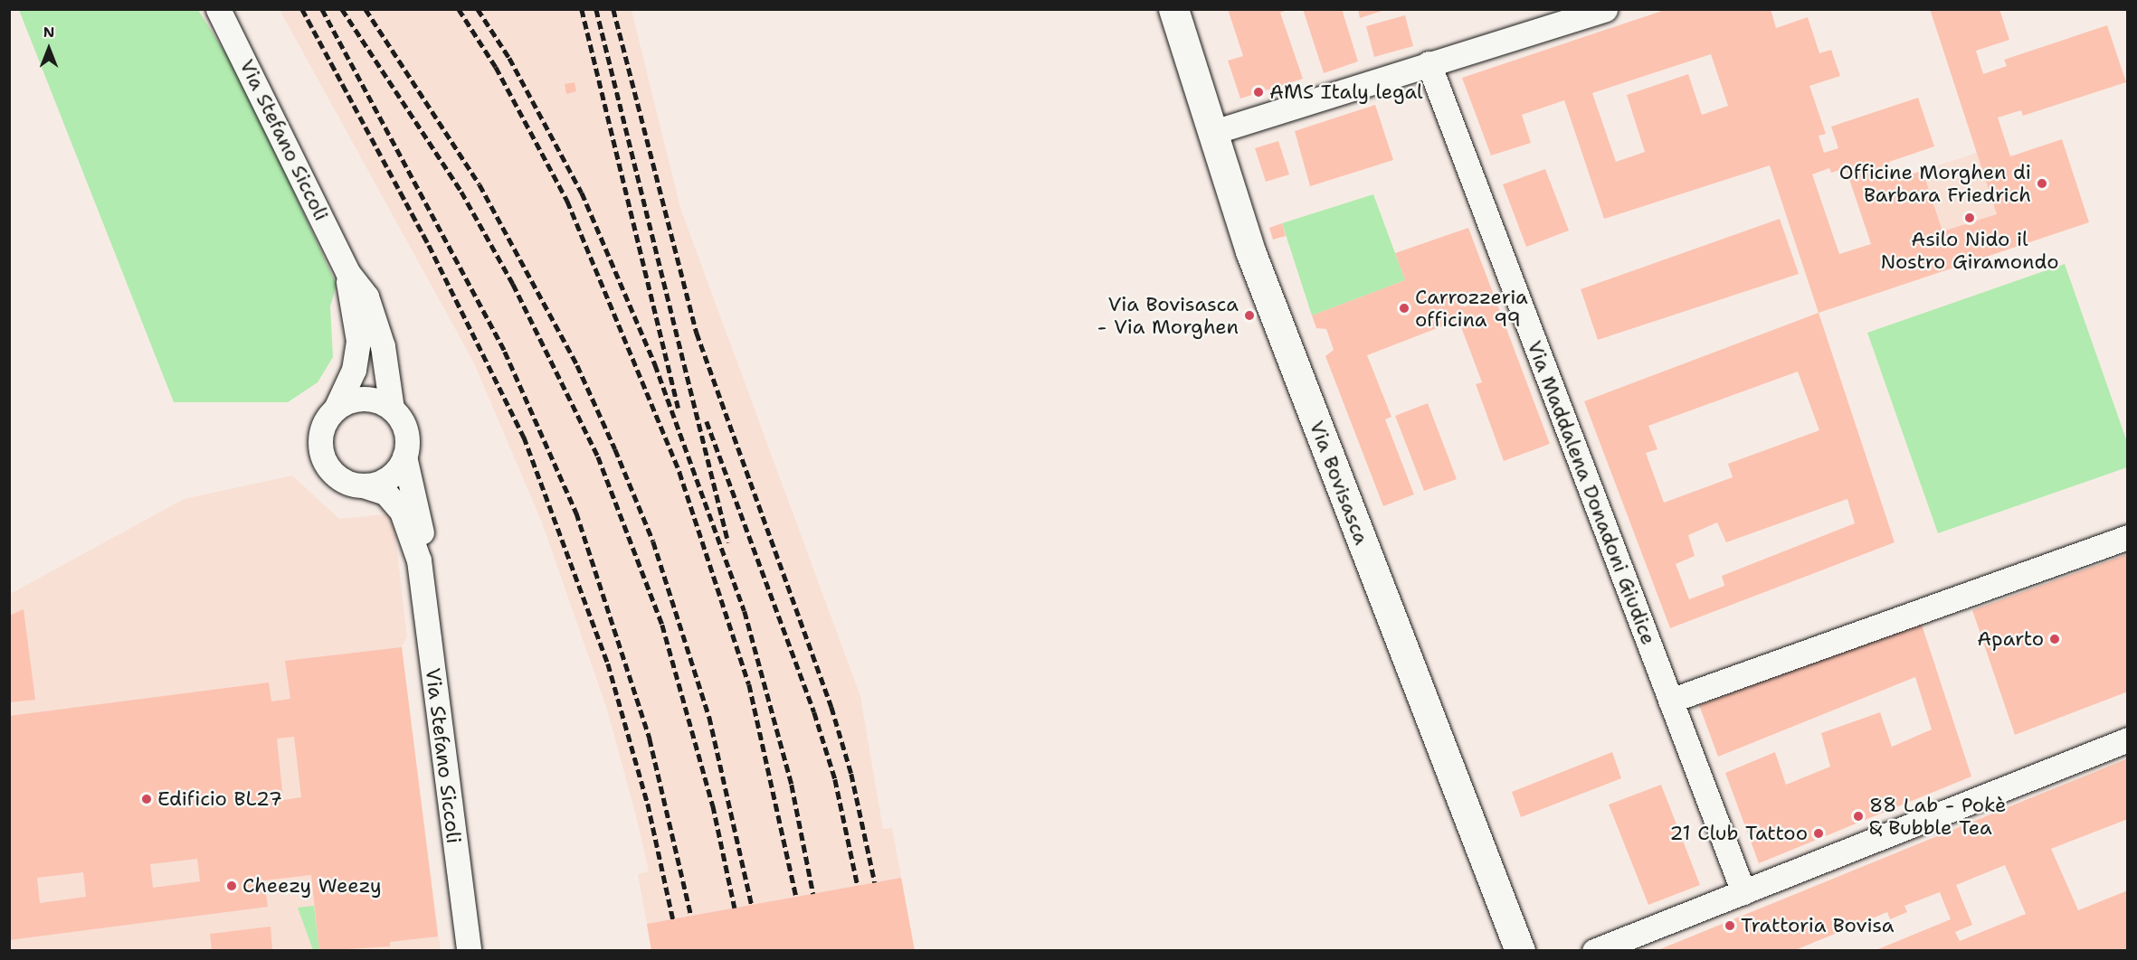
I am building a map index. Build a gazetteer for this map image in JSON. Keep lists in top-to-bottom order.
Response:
{
  "streets": {
    "street": ["Via Stefano Siccoli", "Via Bovisasca", "Via Maddalena Donadoni Giudice"]
  },
  "places": [
    "AMS Italy legal",
    "Officine Morghen di Barbara Friedrich",
    "Asilo Nido il Nostro Giramondo",
    "Carrozzeria officina 99",
    "Via Bovisasca - Via Morghen",
    "Aparto",
    "Edificio BL27",
    "88 Lab - Pokè & Bubble Tea",
    "21 Club Tattoo",
    "Cheezy Weezy",
    "Trattoria Bovisa"
  ],
  "north": "top"
}
